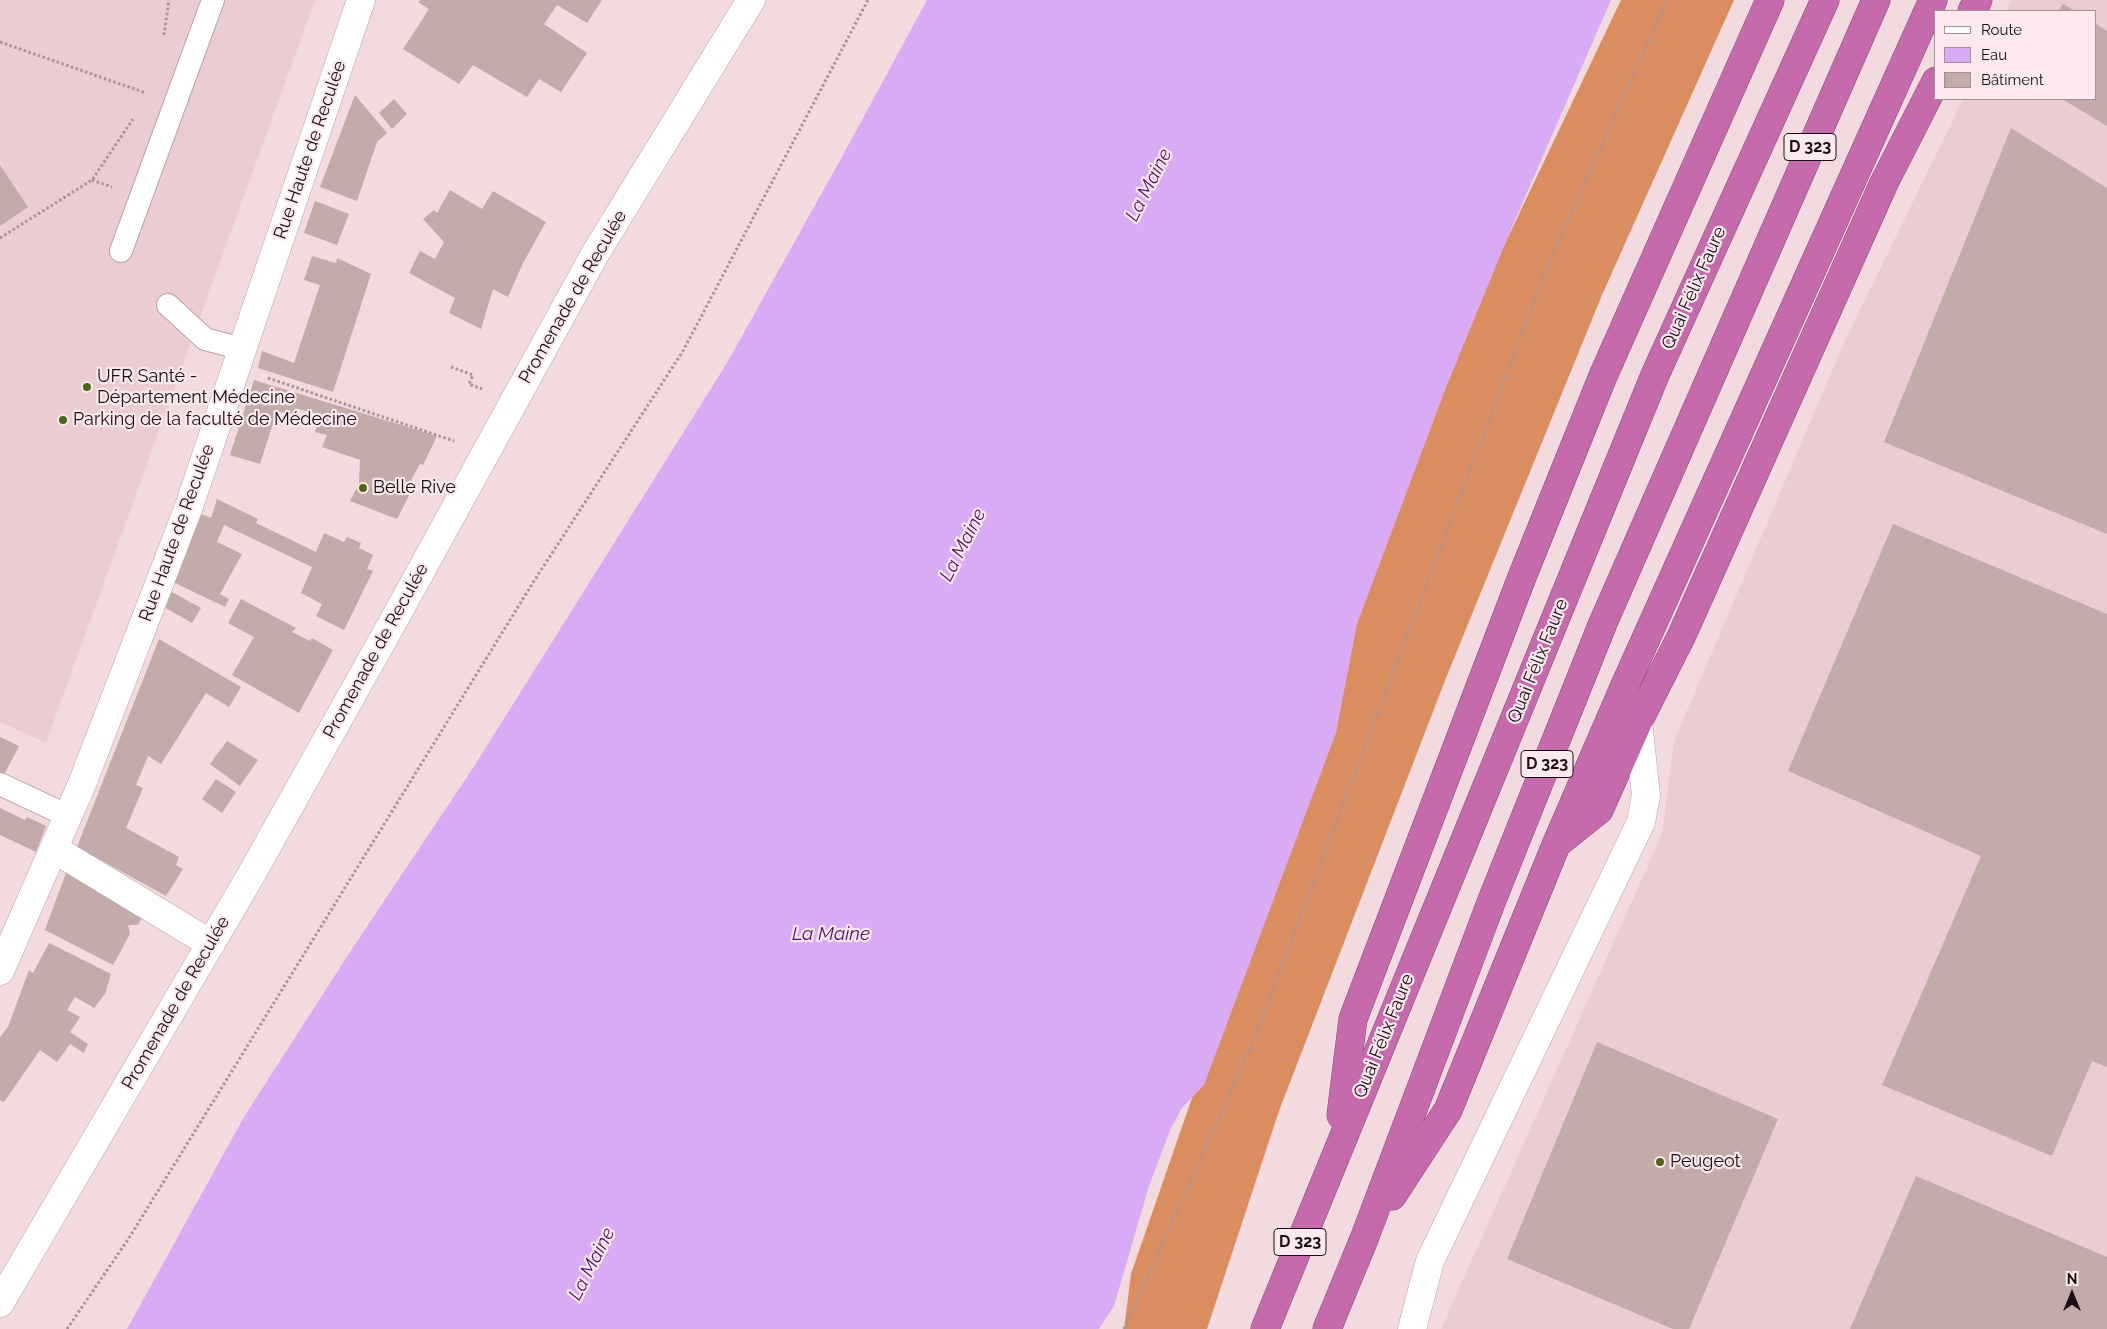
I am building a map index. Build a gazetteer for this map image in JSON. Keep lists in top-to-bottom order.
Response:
{
  "streets": {
    "highway": ["D 323", "Quai Félix Faure"],
    "street": ["Rue Haute de Reculée", "Promenade de Reculée"]
  },
  "water": ["La Maine"],
  "places": [
    "UFR Santé - Département Médecine",
    "Parking de la faculté de Médecine",
    "Belle Rive",
    "Peugeot"
  ],
  "legend": ["Route", "Eau", "Bâtiment"],
  "north": "top"
}
